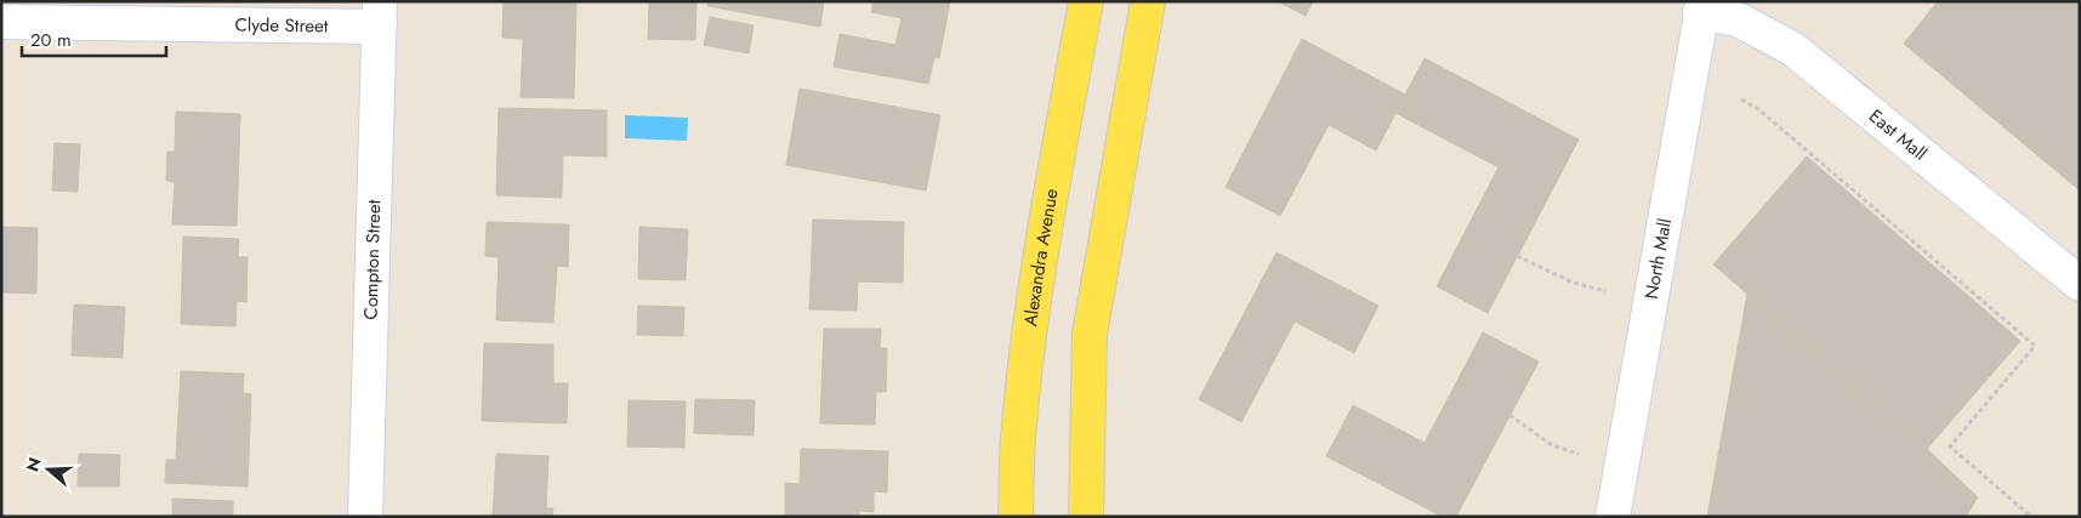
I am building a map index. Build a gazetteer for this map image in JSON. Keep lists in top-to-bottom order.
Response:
{
  "streets": {
    "main road": ["Alexandra Avenue"],
    "street": [
      "Clyde Street",
      "East Mall",
      "North Mall",
      "Compton Street"
    ]
  },
  "crossings": [
    ["Clyde Street", "Compton Street"],
    ["East Mall", "North Mall"]
  ],
  "scale_bar": "20 m",
  "north": "left"
}
